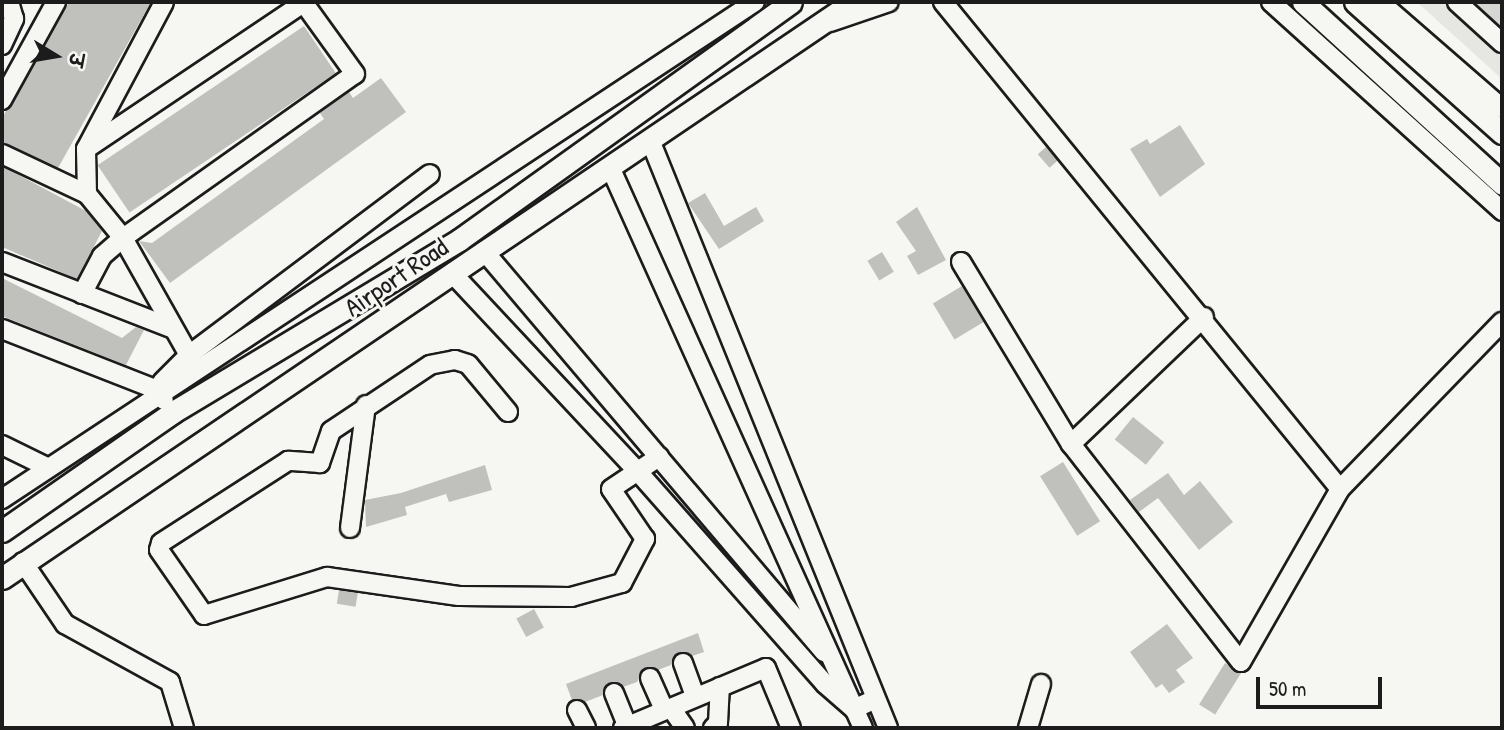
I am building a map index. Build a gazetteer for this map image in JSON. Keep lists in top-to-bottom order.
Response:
{
  "streets": {
    "main road": ["Airport Road"]
  },
  "scale_bar": "50 m",
  "north": "right"
}
